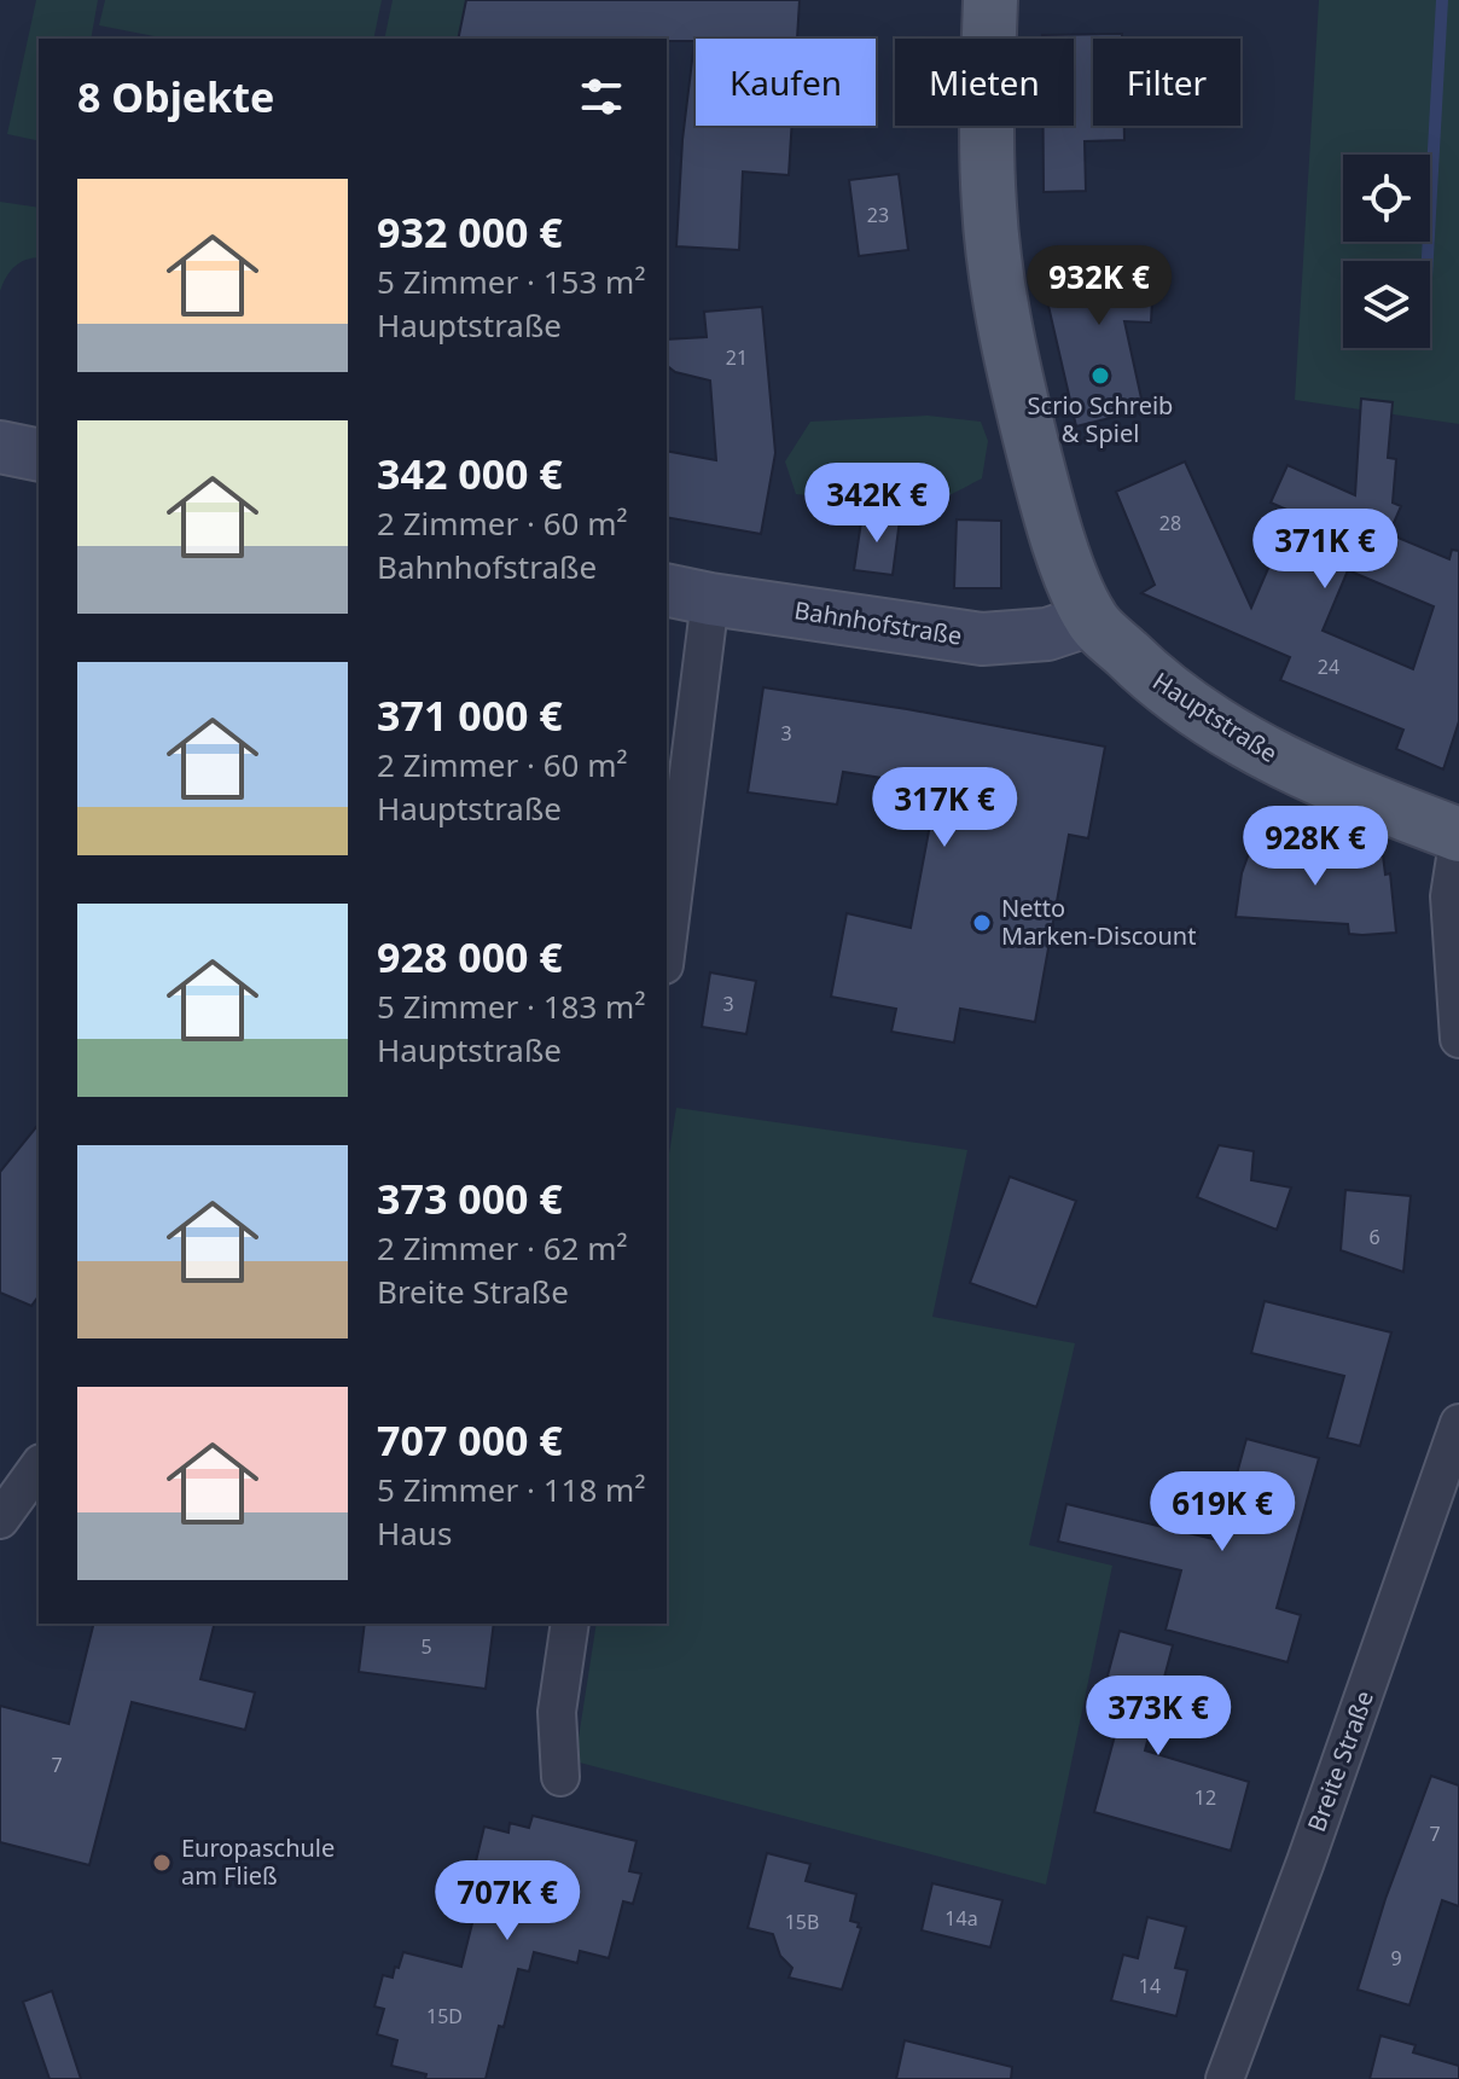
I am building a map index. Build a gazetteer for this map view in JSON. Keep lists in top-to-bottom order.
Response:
{
  "streets": {
    "main road": ["Hauptstraße"],
    "street": ["Bahnhofstraße", "Breite Straße"]
  },
  "crossings": [
    ["Bahnhofstraße", "Hauptstraße"]
  ],
  "places": ["Scrio Schreib & Spiel", "Netto Marken-Discount", "Europaschule am Fließ"],
  "house_numbers": [
    "23",
    "21",
    "28",
    "24",
    "3",
    "3",
    "6",
    "5",
    "7",
    "12",
    "7",
    "14a",
    "15B",
    "9",
    "14",
    "15D"
  ],
  "page": {
    "chip": ["Kaufen", "Mieten", "Filter"],
    "heading": "8 Objekte",
    "list": [
      {
        "name": "932 000 €",
        "note": "5 Zimmer · 153 m² · Hauptstraße"
      },
      {
        "name": "342 000 €",
        "note": "2 Zimmer · 60 m² · Bahnhofstraße"
      },
      {
        "name": "371 000 €",
        "note": "2 Zimmer · 60 m² · Hauptstraße"
      },
      {
        "name": "928 000 €",
        "note": "5 Zimmer · 183 m² · Hauptstraße"
      },
      {
        "name": "373 000 €",
        "note": "2 Zimmer · 62 m² · Breite Straße"
      },
      {
        "name": "707 000 €",
        "note": "5 Zimmer · 118 m² · Haus"
      }
    ],
    "price": [
      "932K €",
      "342K €",
      "371K €",
      "317K €",
      "928K €",
      "619K €",
      "373K €",
      "707K €"
    ]
  }
}
